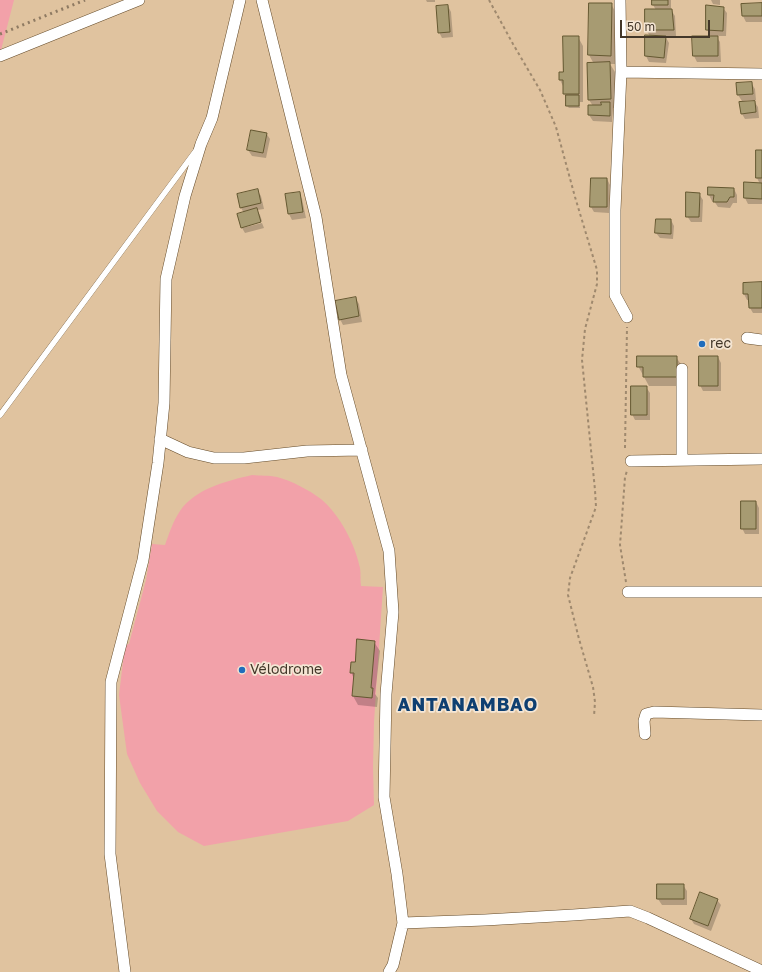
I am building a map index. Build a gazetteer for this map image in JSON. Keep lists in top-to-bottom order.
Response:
{
  "districts": ["ANTANAMBAO"],
  "places": ["rec", "Vélodrome"],
  "scale_bar": "50 m"
}
